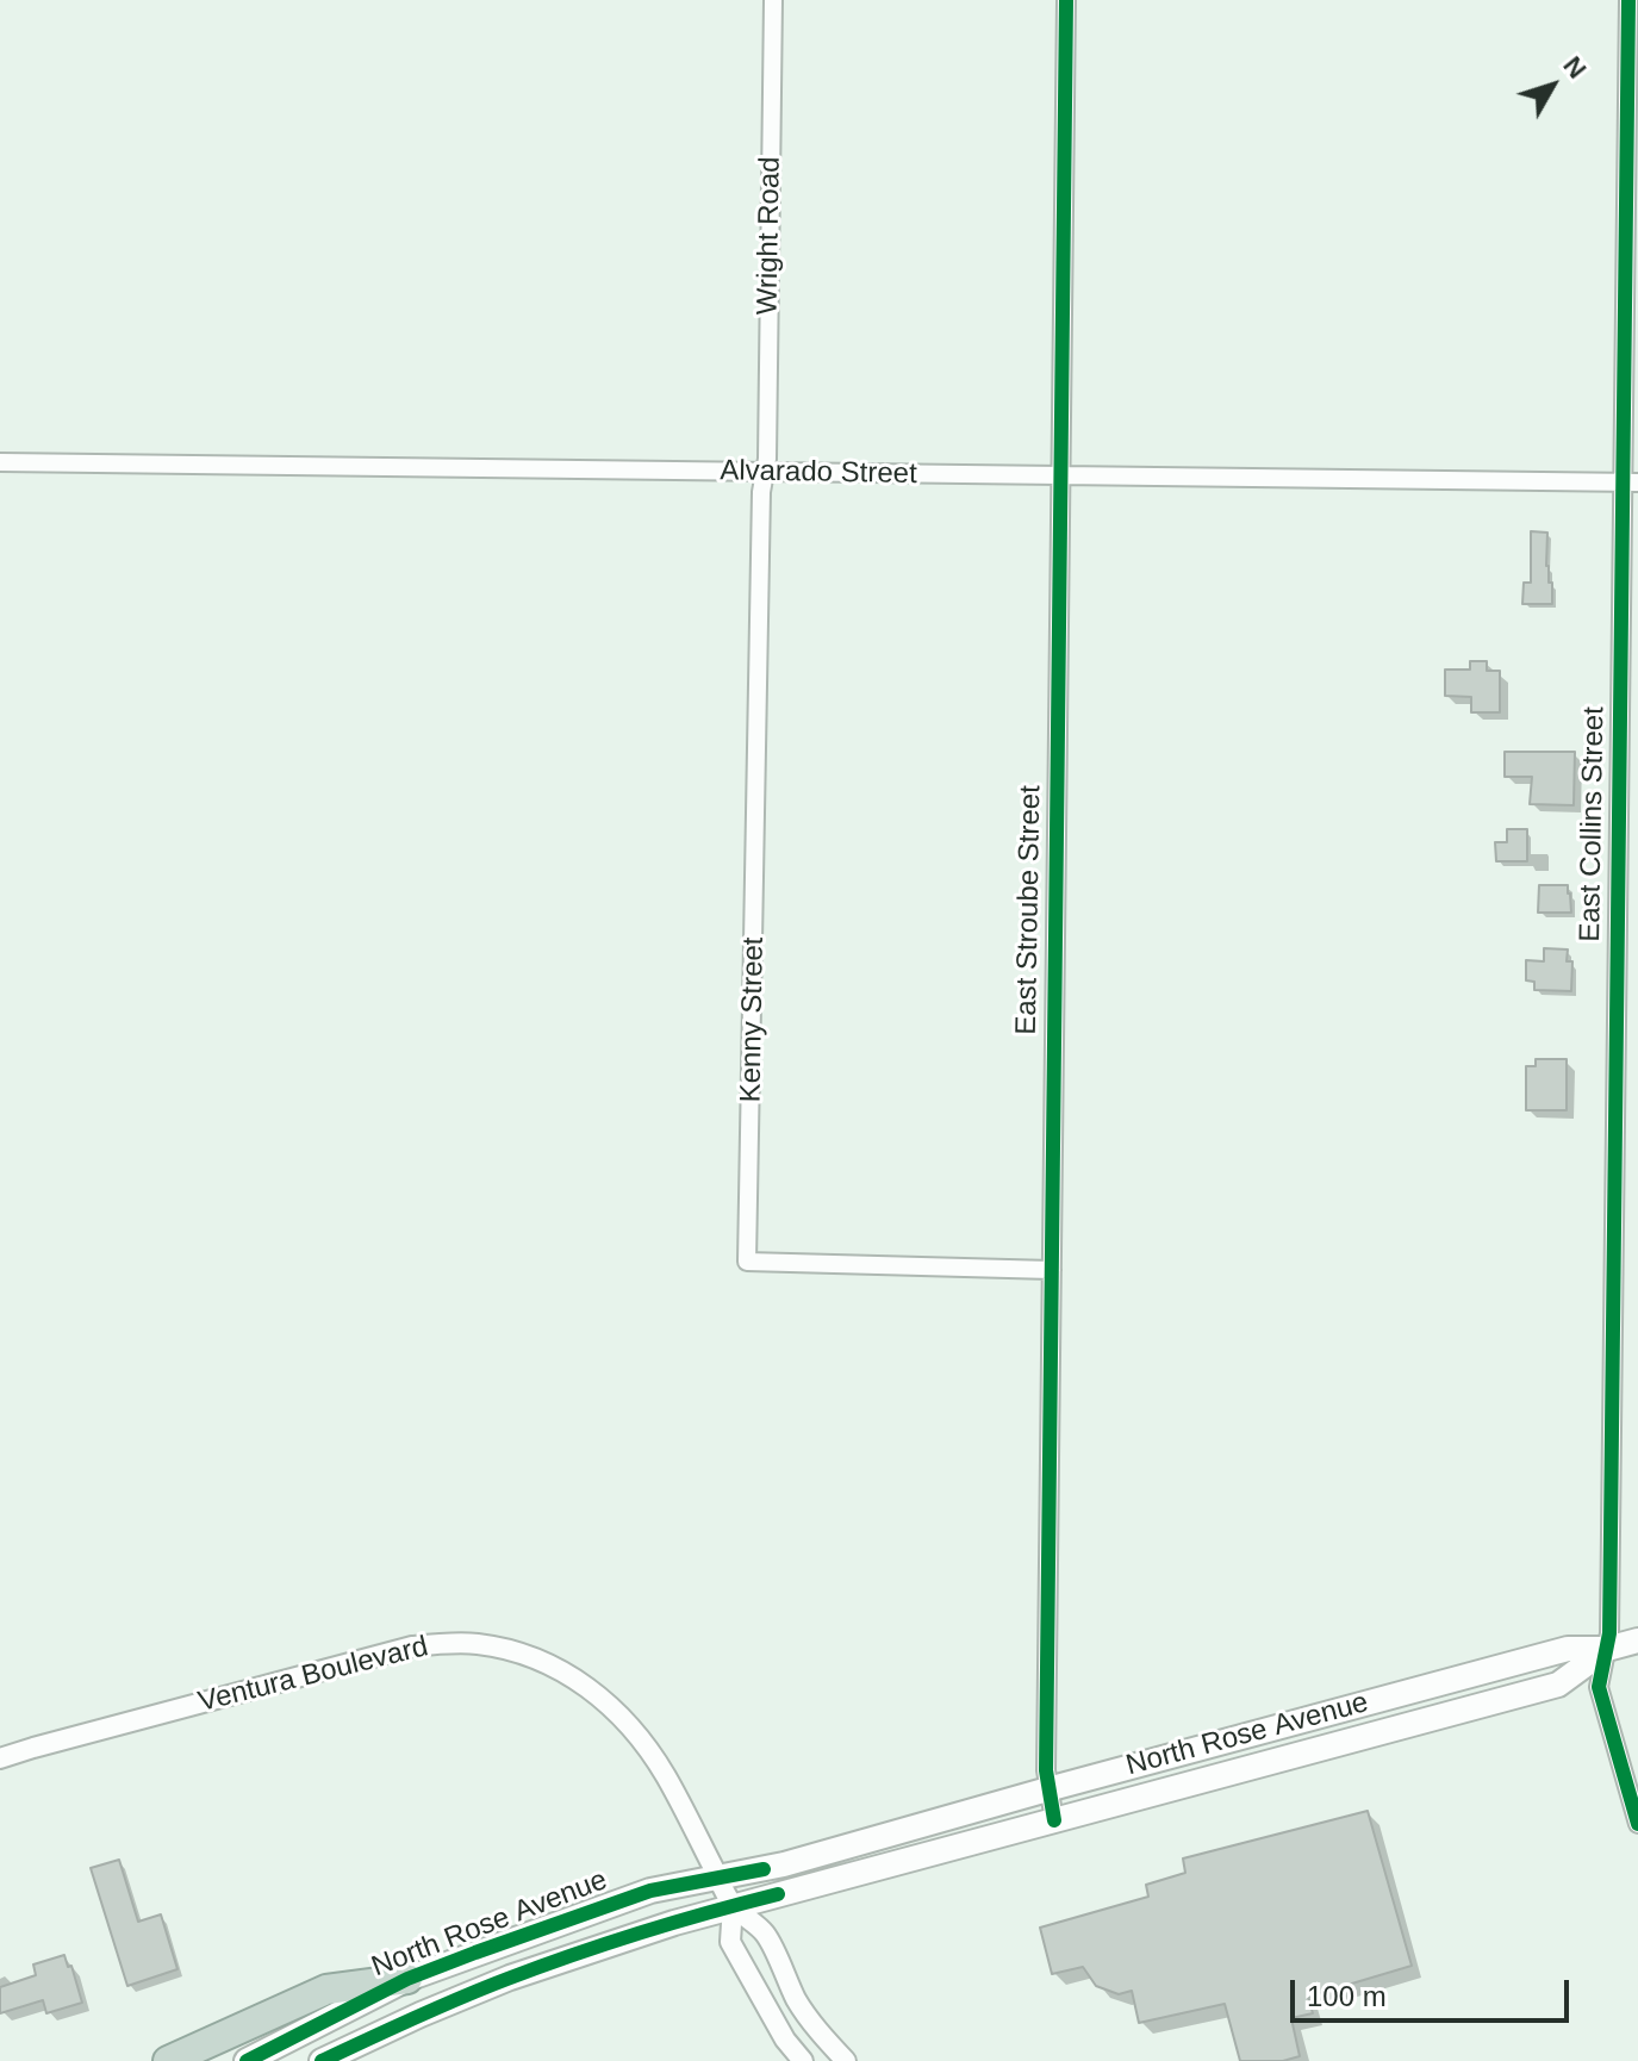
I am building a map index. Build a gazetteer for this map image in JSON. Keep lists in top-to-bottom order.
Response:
{
  "streets": {
    "main road": ["North Rose Avenue"],
    "street": [
      "Wright Road",
      "Alvarado Street",
      "East Collins Street",
      "East Stroube Street",
      "Kenny Street",
      "Ventura Boulevard"
    ]
  },
  "crossings": [
    ["Wright Road", "Alvarado Street"],
    ["Wright Road", "Kenny Street"],
    ["Alvarado Street", "East Collins Street"],
    ["Alvarado Street", "East Stroube Street"],
    ["Alvarado Street", "Kenny Street"],
    ["East Collins Street", "North Rose Avenue"],
    ["East Stroube Street", "Kenny Street"],
    ["East Stroube Street", "North Rose Avenue"],
    ["Ventura Boulevard", "North Rose Avenue"]
  ],
  "scale_bar": "100 m",
  "north": "top right"
}
